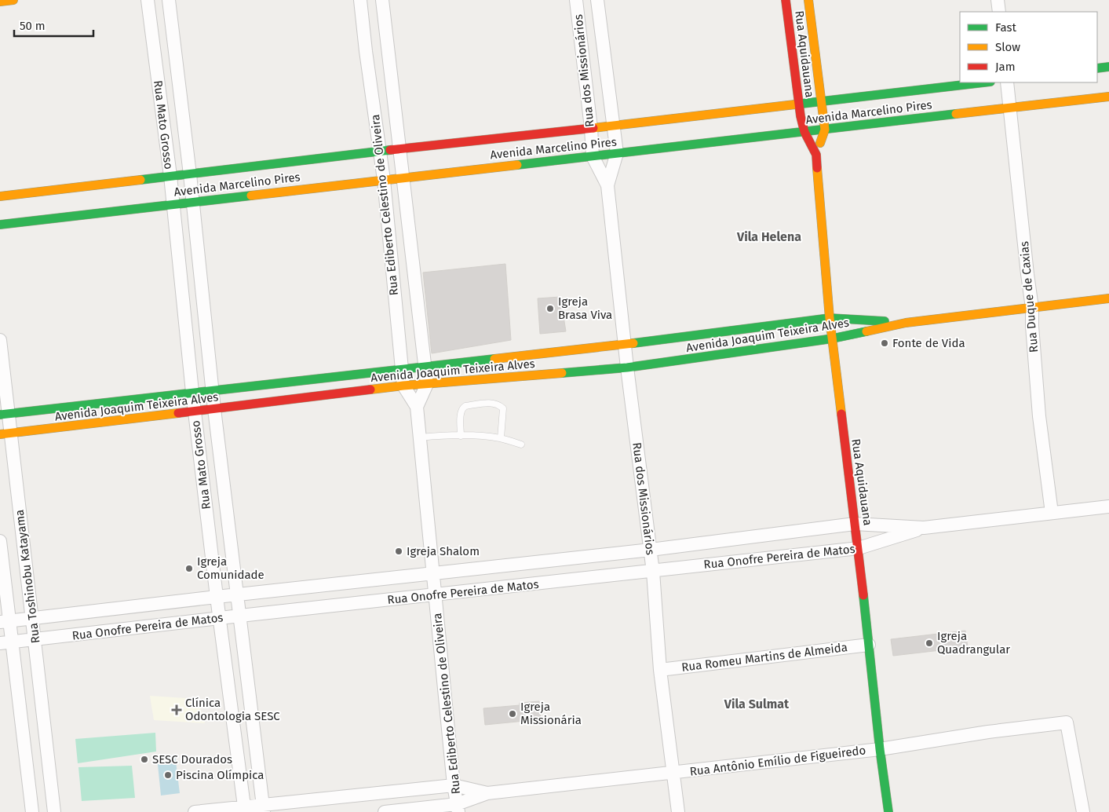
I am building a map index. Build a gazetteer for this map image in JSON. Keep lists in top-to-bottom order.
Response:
{
  "streets": {
    "main road": ["Rua Aquidauana", "Avenida Marcelino Pires", "Avenida Joaquim Teixeira Alves"],
    "street": [
      "Rua dos Missionários",
      "Rua Mato Grosso",
      "Rua Ediberto Celestino de Oliveira",
      "Rua Duque de Caxias",
      "Rua Onofre Pereira de Matos",
      "Rua Toshinobu Katayama",
      "Rua Romeu Martins de Almeida",
      "Rua Antônio Emílio de Figueiredo"
    ]
  },
  "crossings": [
    ["Rua Aquidauana", "Avenida Marcelino Pires"],
    ["Rua Aquidauana", "Avenida Joaquim Teixeira Alves"],
    ["Rua Aquidauana", "Rua Onofre Pereira de Matos"],
    ["Rua Aquidauana", "Rua Romeu Martins de Almeida"],
    ["Rua Aquidauana", "Rua Antônio Emílio de Figueiredo"],
    ["Rua dos Missionários", "Avenida Marcelino Pires"],
    ["Rua dos Missionários", "Avenida Joaquim Teixeira Alves"],
    ["Rua dos Missionários", "Rua Onofre Pereira de Matos"],
    ["Rua dos Missionários", "Rua Romeu Martins de Almeida"],
    ["Rua dos Missionários", "Rua Antônio Emílio de Figueiredo"],
    ["Avenida Marcelino Pires", "Rua Mato Grosso"],
    ["Avenida Marcelino Pires", "Rua Ediberto Celestino de Oliveira"],
    ["Avenida Marcelino Pires", "Rua Duque de Caxias"],
    ["Rua Mato Grosso", "Avenida Joaquim Teixeira Alves"],
    ["Rua Mato Grosso", "Rua Onofre Pereira de Matos"],
    ["Rua Mato Grosso", "Rua Antônio Emílio de Figueiredo"],
    ["Rua Ediberto Celestino de Oliveira", "Avenida Joaquim Teixeira Alves"],
    ["Rua Ediberto Celestino de Oliveira", "Rua Onofre Pereira de Matos"],
    ["Rua Ediberto Celestino de Oliveira", "Rua Antônio Emílio de Figueiredo"],
    ["Rua Duque de Caxias", "Avenida Joaquim Teixeira Alves"],
    ["Rua Duque de Caxias", "Rua Onofre Pereira de Matos"],
    ["Avenida Joaquim Teixeira Alves", "Rua Toshinobu Katayama"],
    ["Rua Onofre Pereira de Matos", "Rua Toshinobu Katayama"]
  ],
  "districts": ["Vila Helena", "Vila Sulmat"],
  "places": {
    "other": [
      "Igreja Brasa Viva",
      "Fonte de Vida",
      "Igreja Shalom",
      "Igreja Comunidade",
      "Igreja Quadrangular",
      "Igreja Missionária",
      "SESC Dourados",
      "Piscina Olímpica"
    ],
    "health": ["Clínica Odontologia SESC"]
  },
  "legend": ["Fast", "Slow", "Jam"],
  "scale_bar": "50 m"
}
